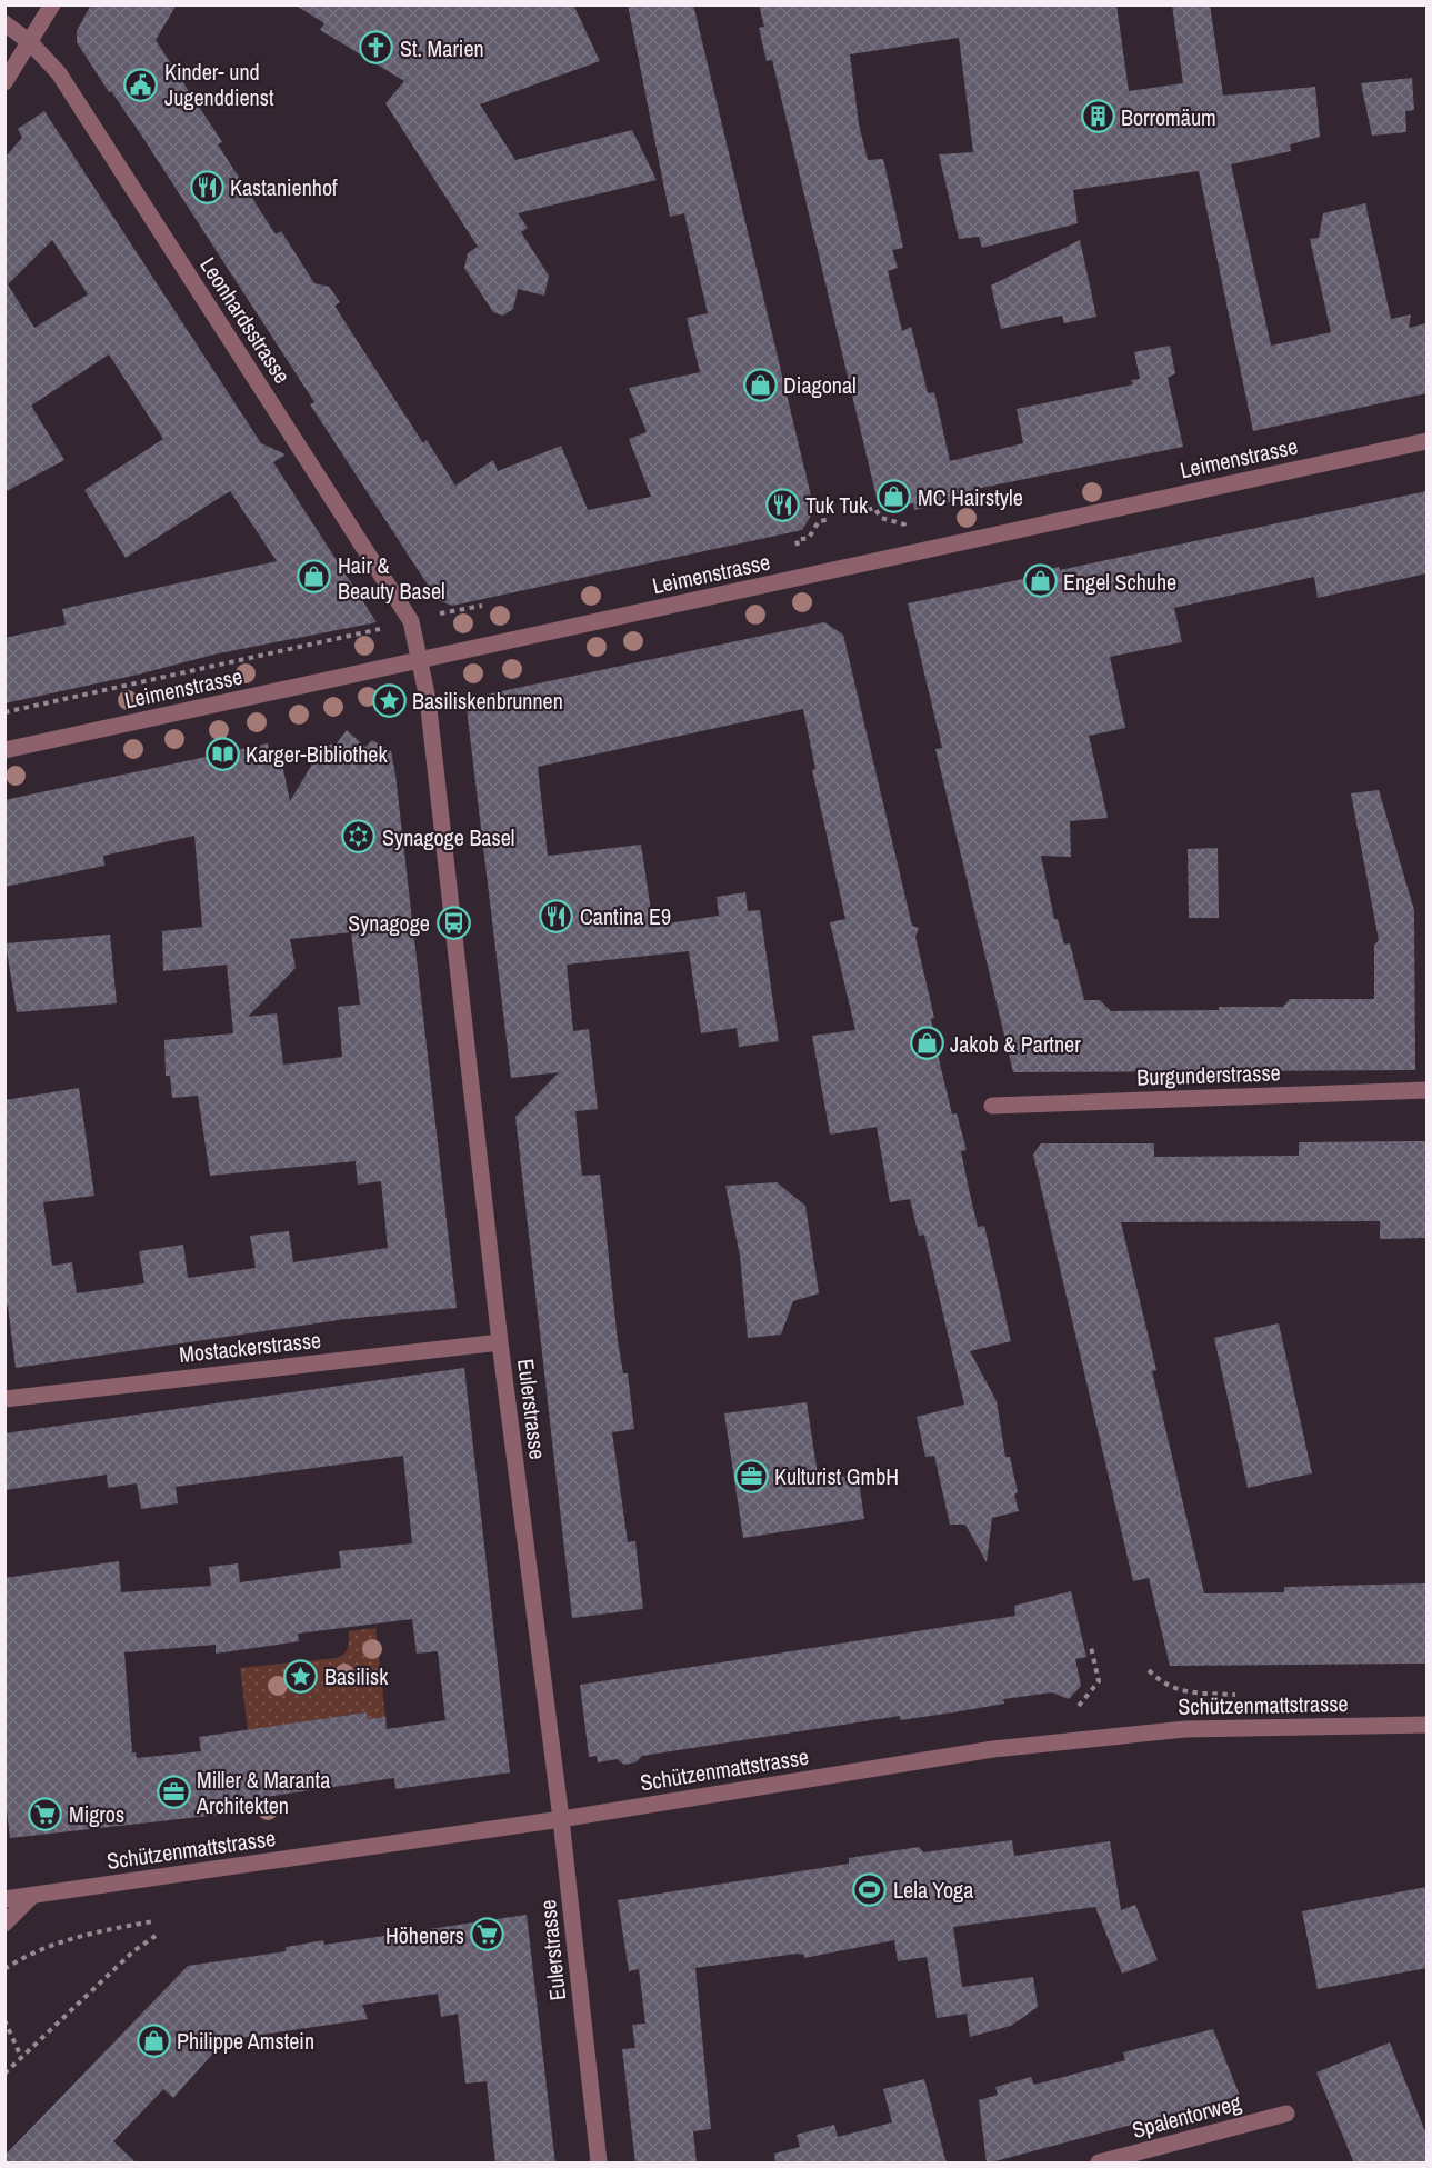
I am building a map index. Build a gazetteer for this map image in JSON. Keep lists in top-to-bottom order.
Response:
{
  "streets": {
    "street": [
      "Leonhardsstrasse",
      "Leimenstrasse",
      "Burgunderstrasse",
      "Mostackerstrasse",
      "Eulerstrasse",
      "Schützenmattstrasse",
      "Spalentorweg"
    ]
  },
  "crossings": [
    ["Leonhardsstrasse", "Leimenstrasse"],
    ["Leonhardsstrasse", "Eulerstrasse"],
    ["Leimenstrasse", "Eulerstrasse"],
    ["Mostackerstrasse", "Eulerstrasse"],
    ["Eulerstrasse", "Schützenmattstrasse"]
  ],
  "places": {
    "church": ["St. Marien"],
    "public building": ["Kinder- und Jugenddienst"],
    "building": ["Borromäum"],
    "restaurant": ["Kastanienhof", "Tuk Tuk", "Cantina E9"],
    "shop": [
      "Diagonal",
      "MC Hairstyle",
      "Hair & Beauty Basel",
      "Engel Schuhe",
      "Jakob & Partner",
      "Philippe Amstein"
    ],
    "place": ["Basiliskenbrunnen", "Basilisk"],
    "library": ["Karger-Bibliothek"],
    "synagogue": ["Synagoge Basel"],
    "bus stop": ["Synagoge"],
    "office": ["Kulturist GmbH", "Miller & Maranta Architekten"],
    "supermarket": ["Migros", "Höheners"],
    "sports": ["Lela Yoga"]
  }
}
